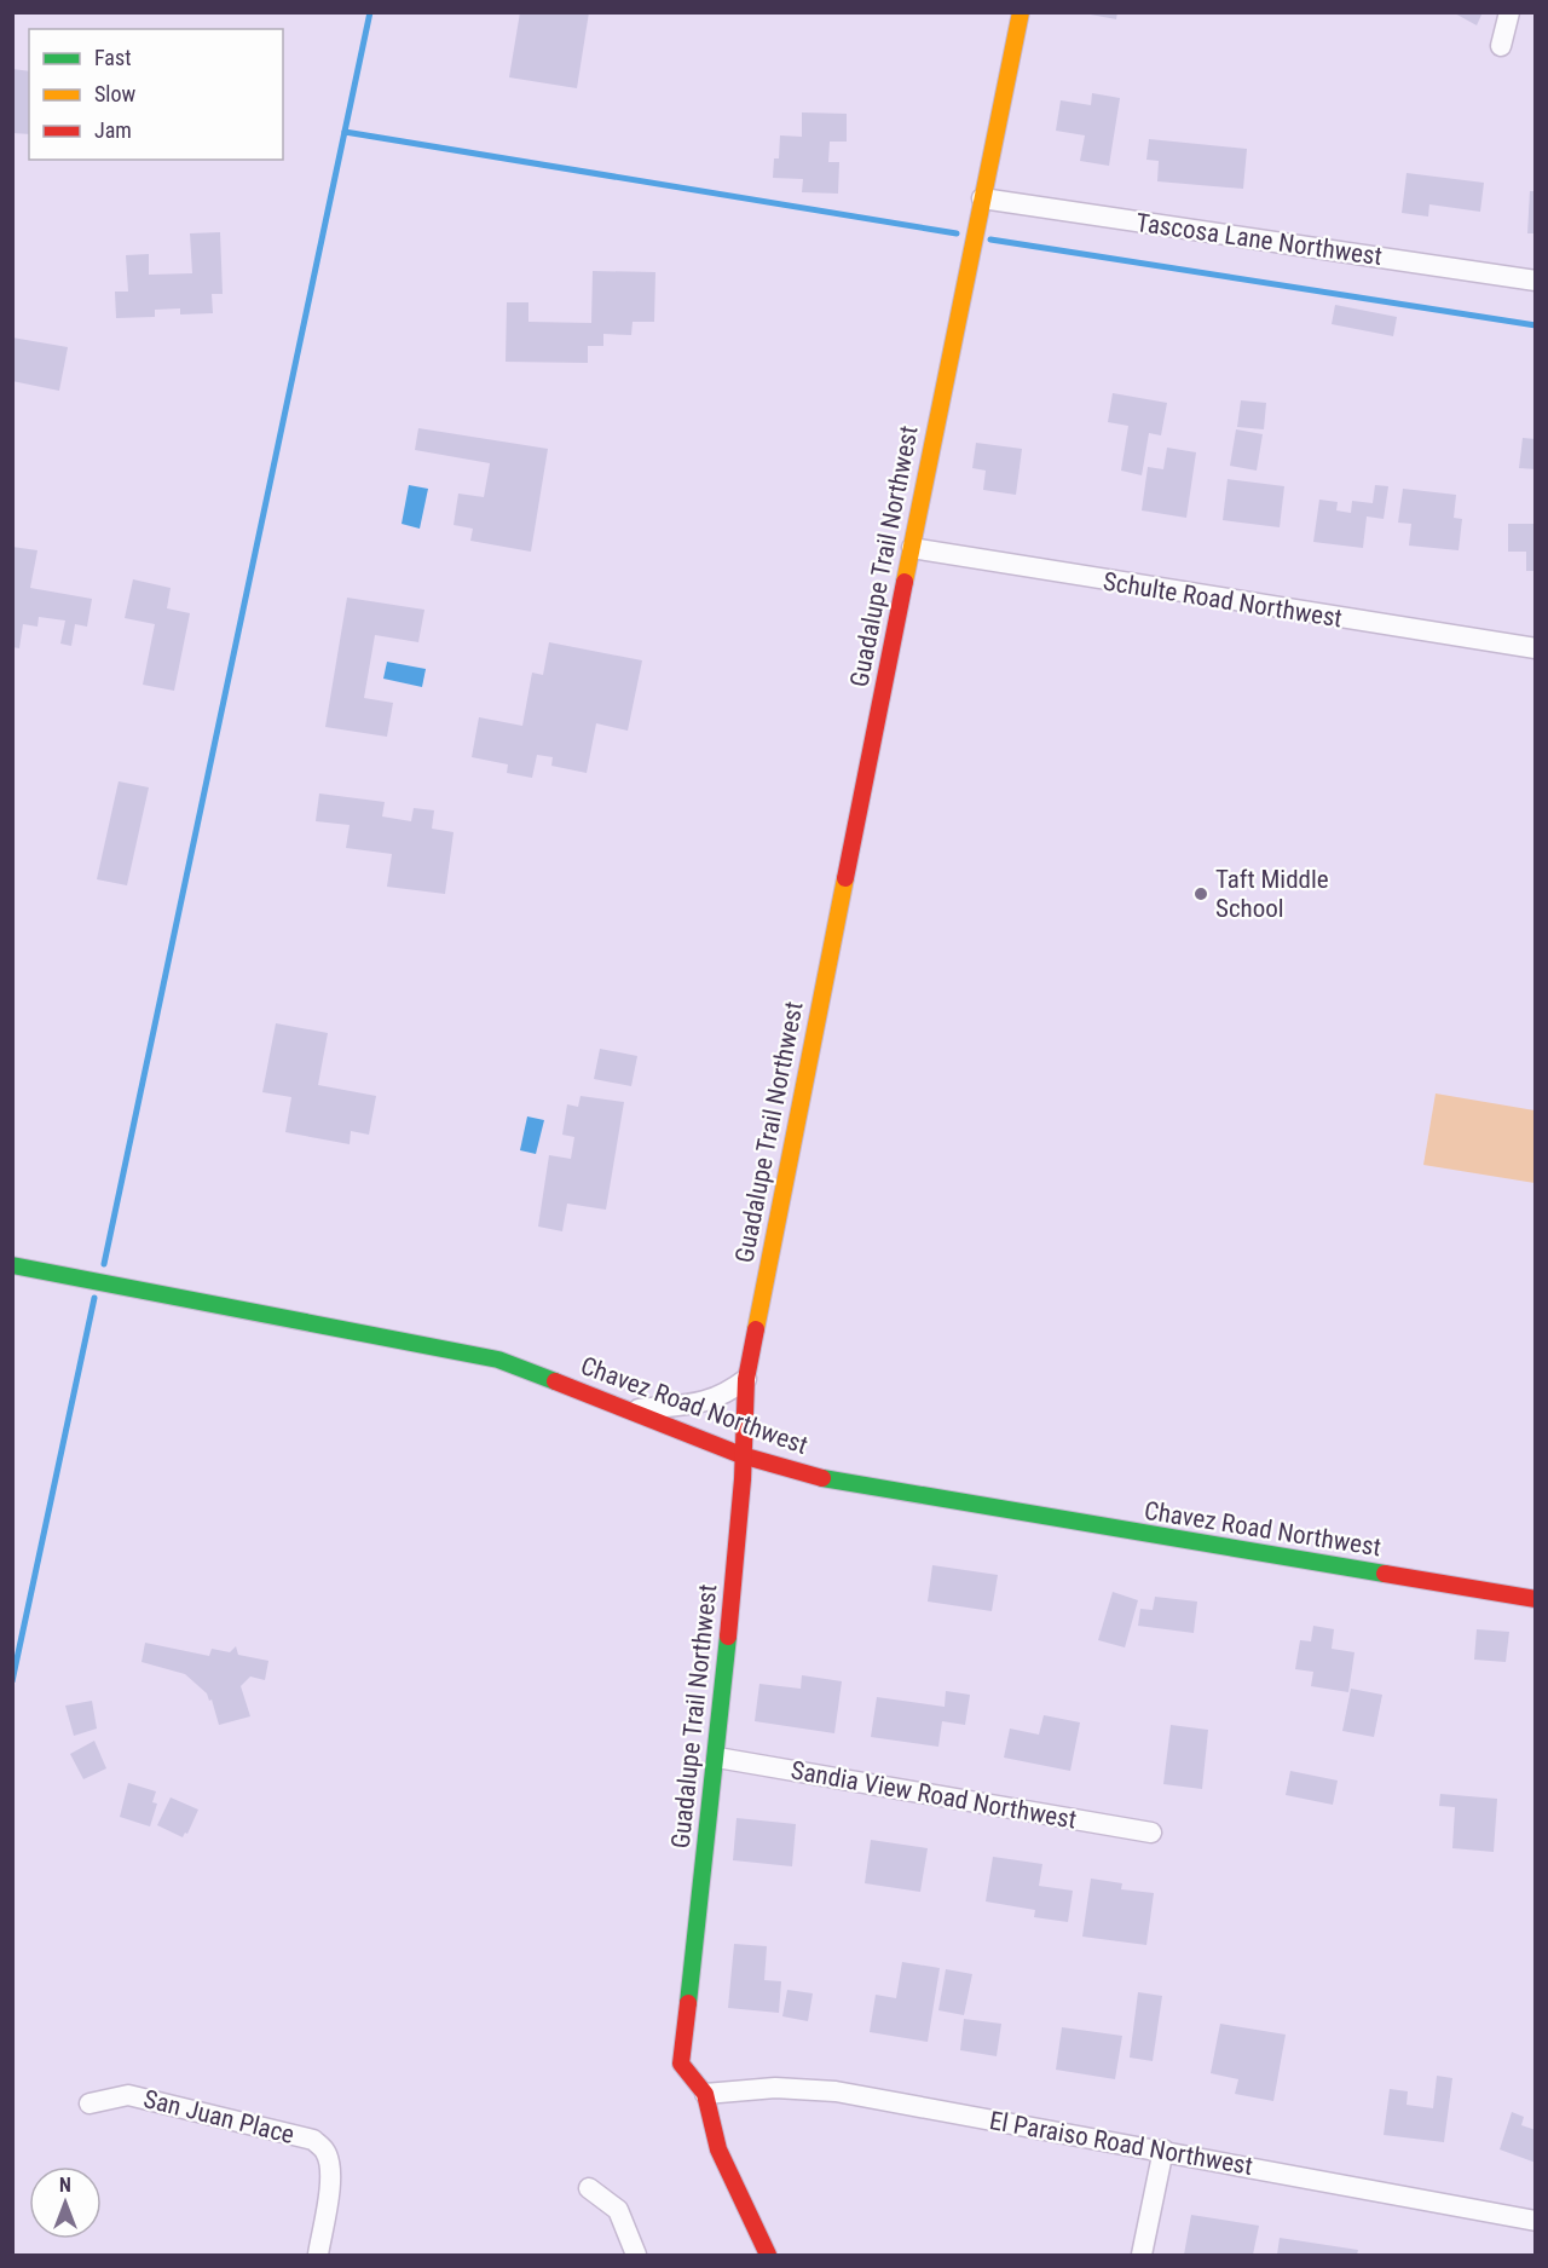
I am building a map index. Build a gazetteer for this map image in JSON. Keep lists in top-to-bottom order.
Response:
{
  "streets": {
    "street": [
      "Tascosa Lane Northwest",
      "Guadalupe Trail Northwest",
      "Schulte Road Northwest",
      "Chavez Road Northwest",
      "Sandia View Road Northwest",
      "San Juan Place",
      "El Paraiso Road Northwest"
    ]
  },
  "crossings": [
    ["Tascosa Lane Northwest", "Guadalupe Trail Northwest"],
    ["Guadalupe Trail Northwest", "Schulte Road Northwest"],
    ["Guadalupe Trail Northwest", "Chavez Road Northwest"],
    ["Guadalupe Trail Northwest", "Sandia View Road Northwest"],
    ["Guadalupe Trail Northwest", "El Paraiso Road Northwest"]
  ],
  "places": ["Taft Middle School"],
  "legend": ["Fast", "Slow", "Jam"],
  "north": "top"
}
